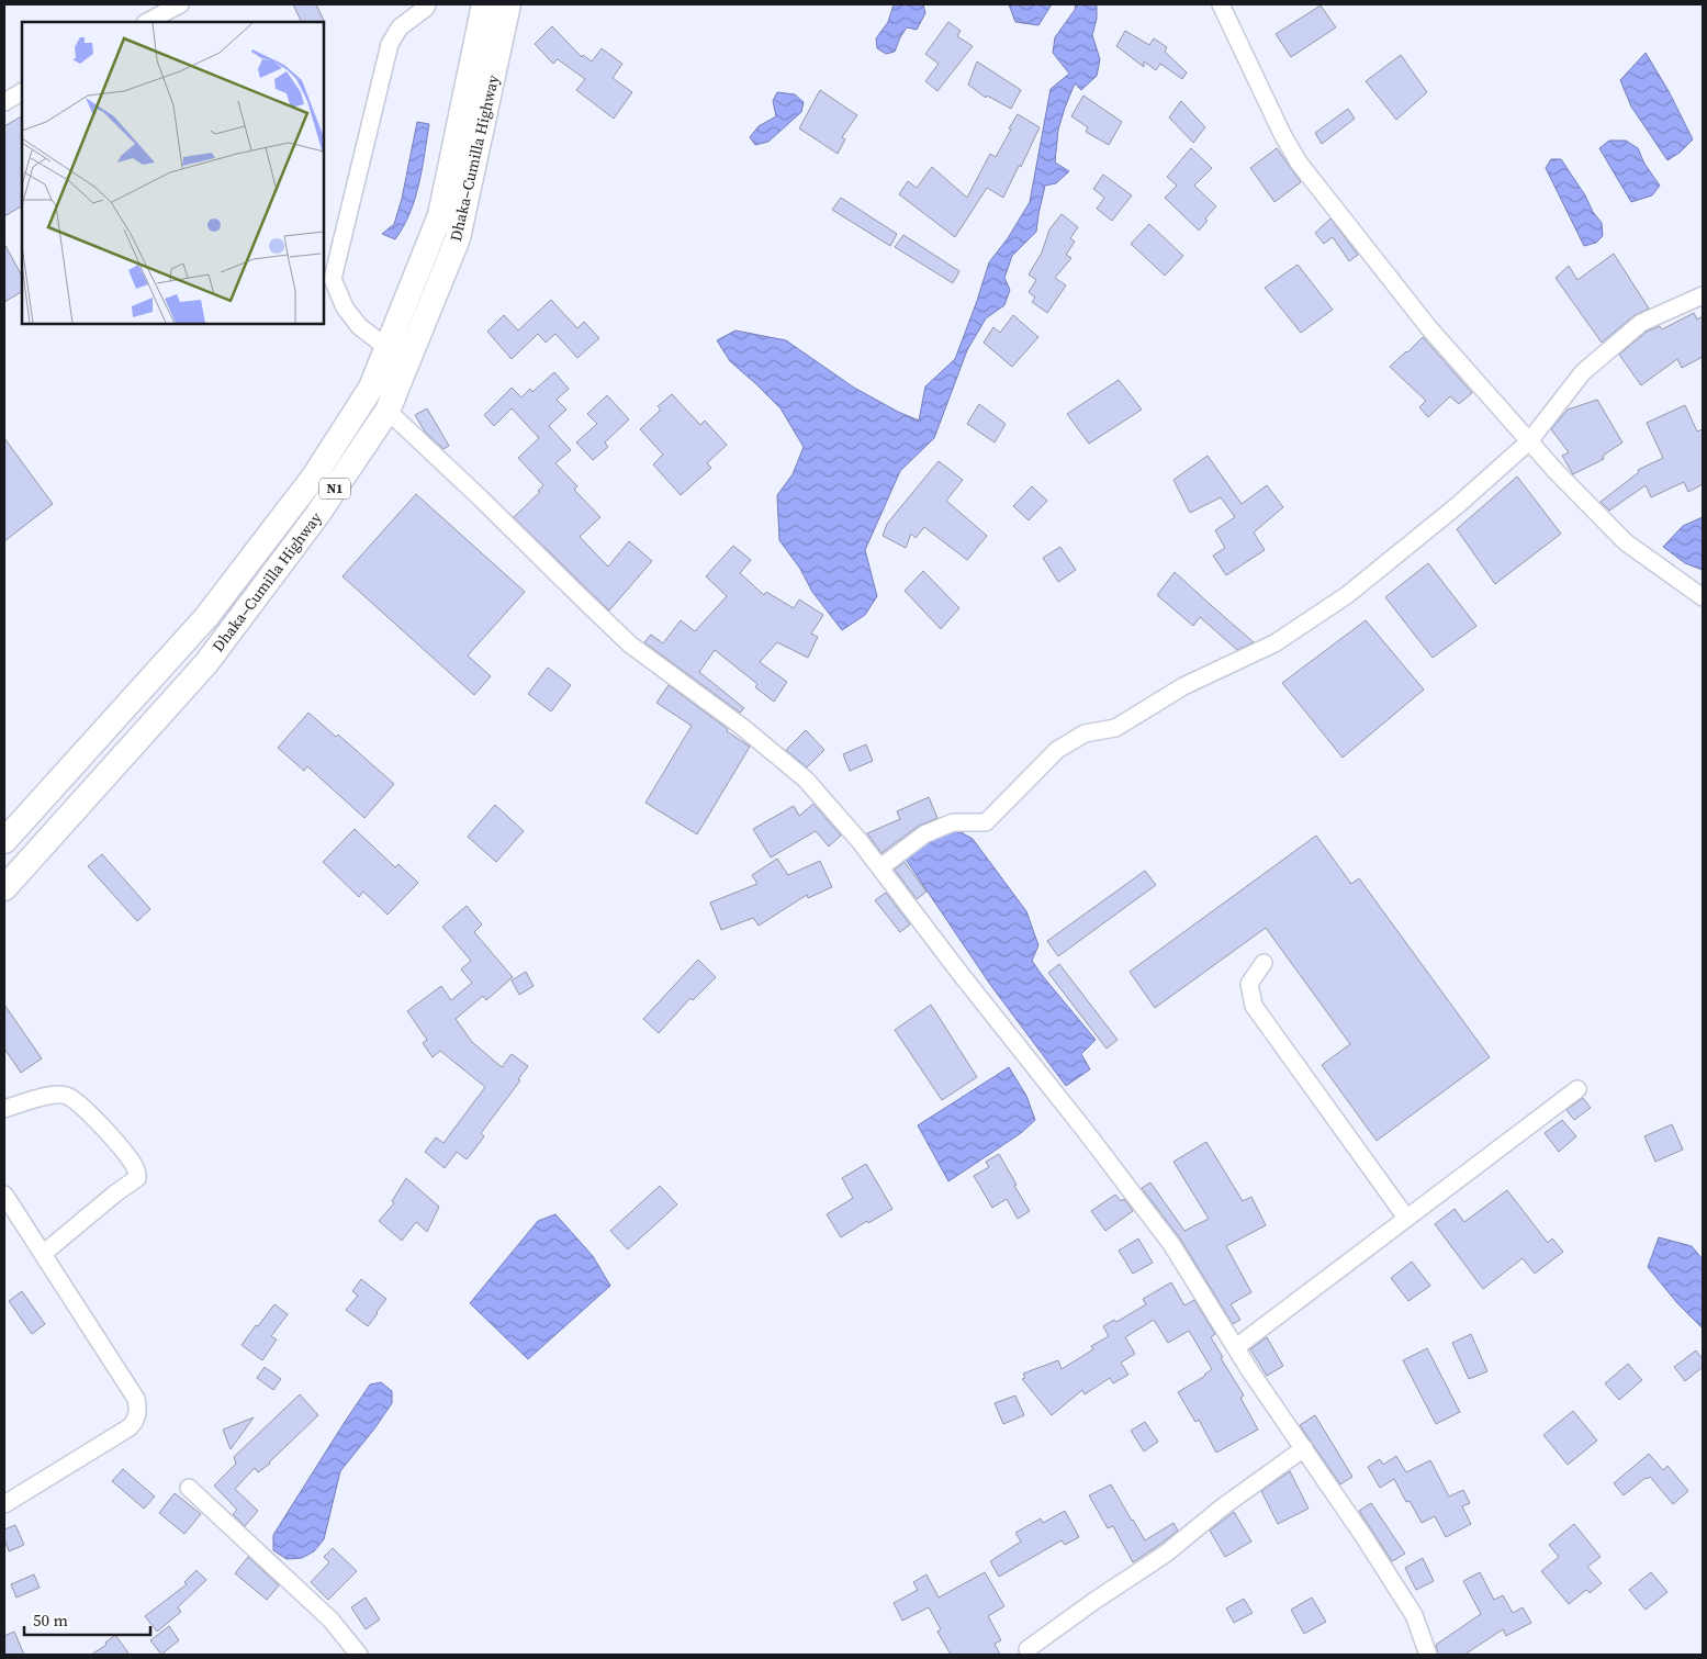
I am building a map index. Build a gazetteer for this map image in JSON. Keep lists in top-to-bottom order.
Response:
{
  "streets": {
    "highway": ["Dhaka–Cumilla Highway", "N1"]
  },
  "scale_bar": "50 m"
}
